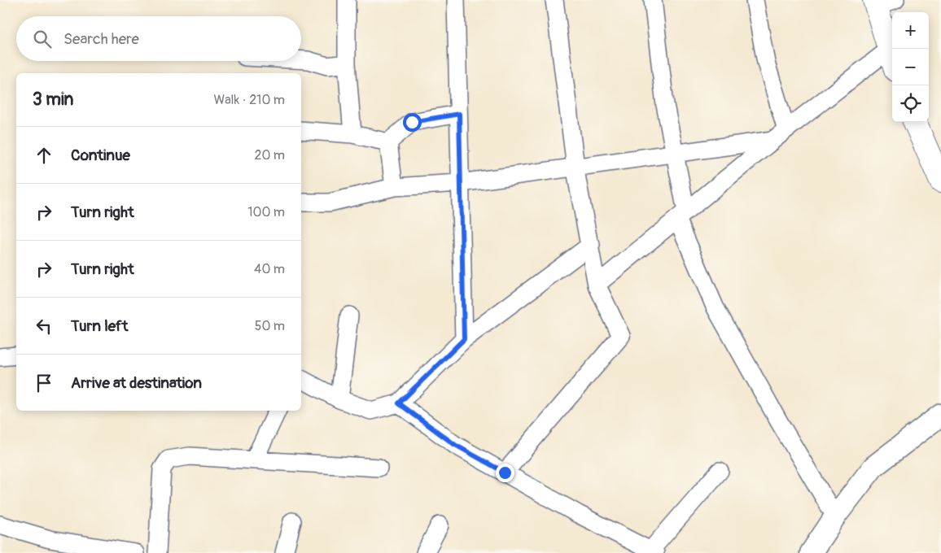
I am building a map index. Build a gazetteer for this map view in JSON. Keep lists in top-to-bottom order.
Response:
{
  "page": {
    "map_buttons": ["+", "−"],
    "search": "Search here",
    "heading": ["3 min", "Walk · 210 m"],
    "list": [
      ["Continue", "20 m"],
      ["Turn right", "100 m"],
      ["Turn right", "40 m"],
      ["Turn left", "50 m"],
      "Arrive at destination"
    ]
  }
}
